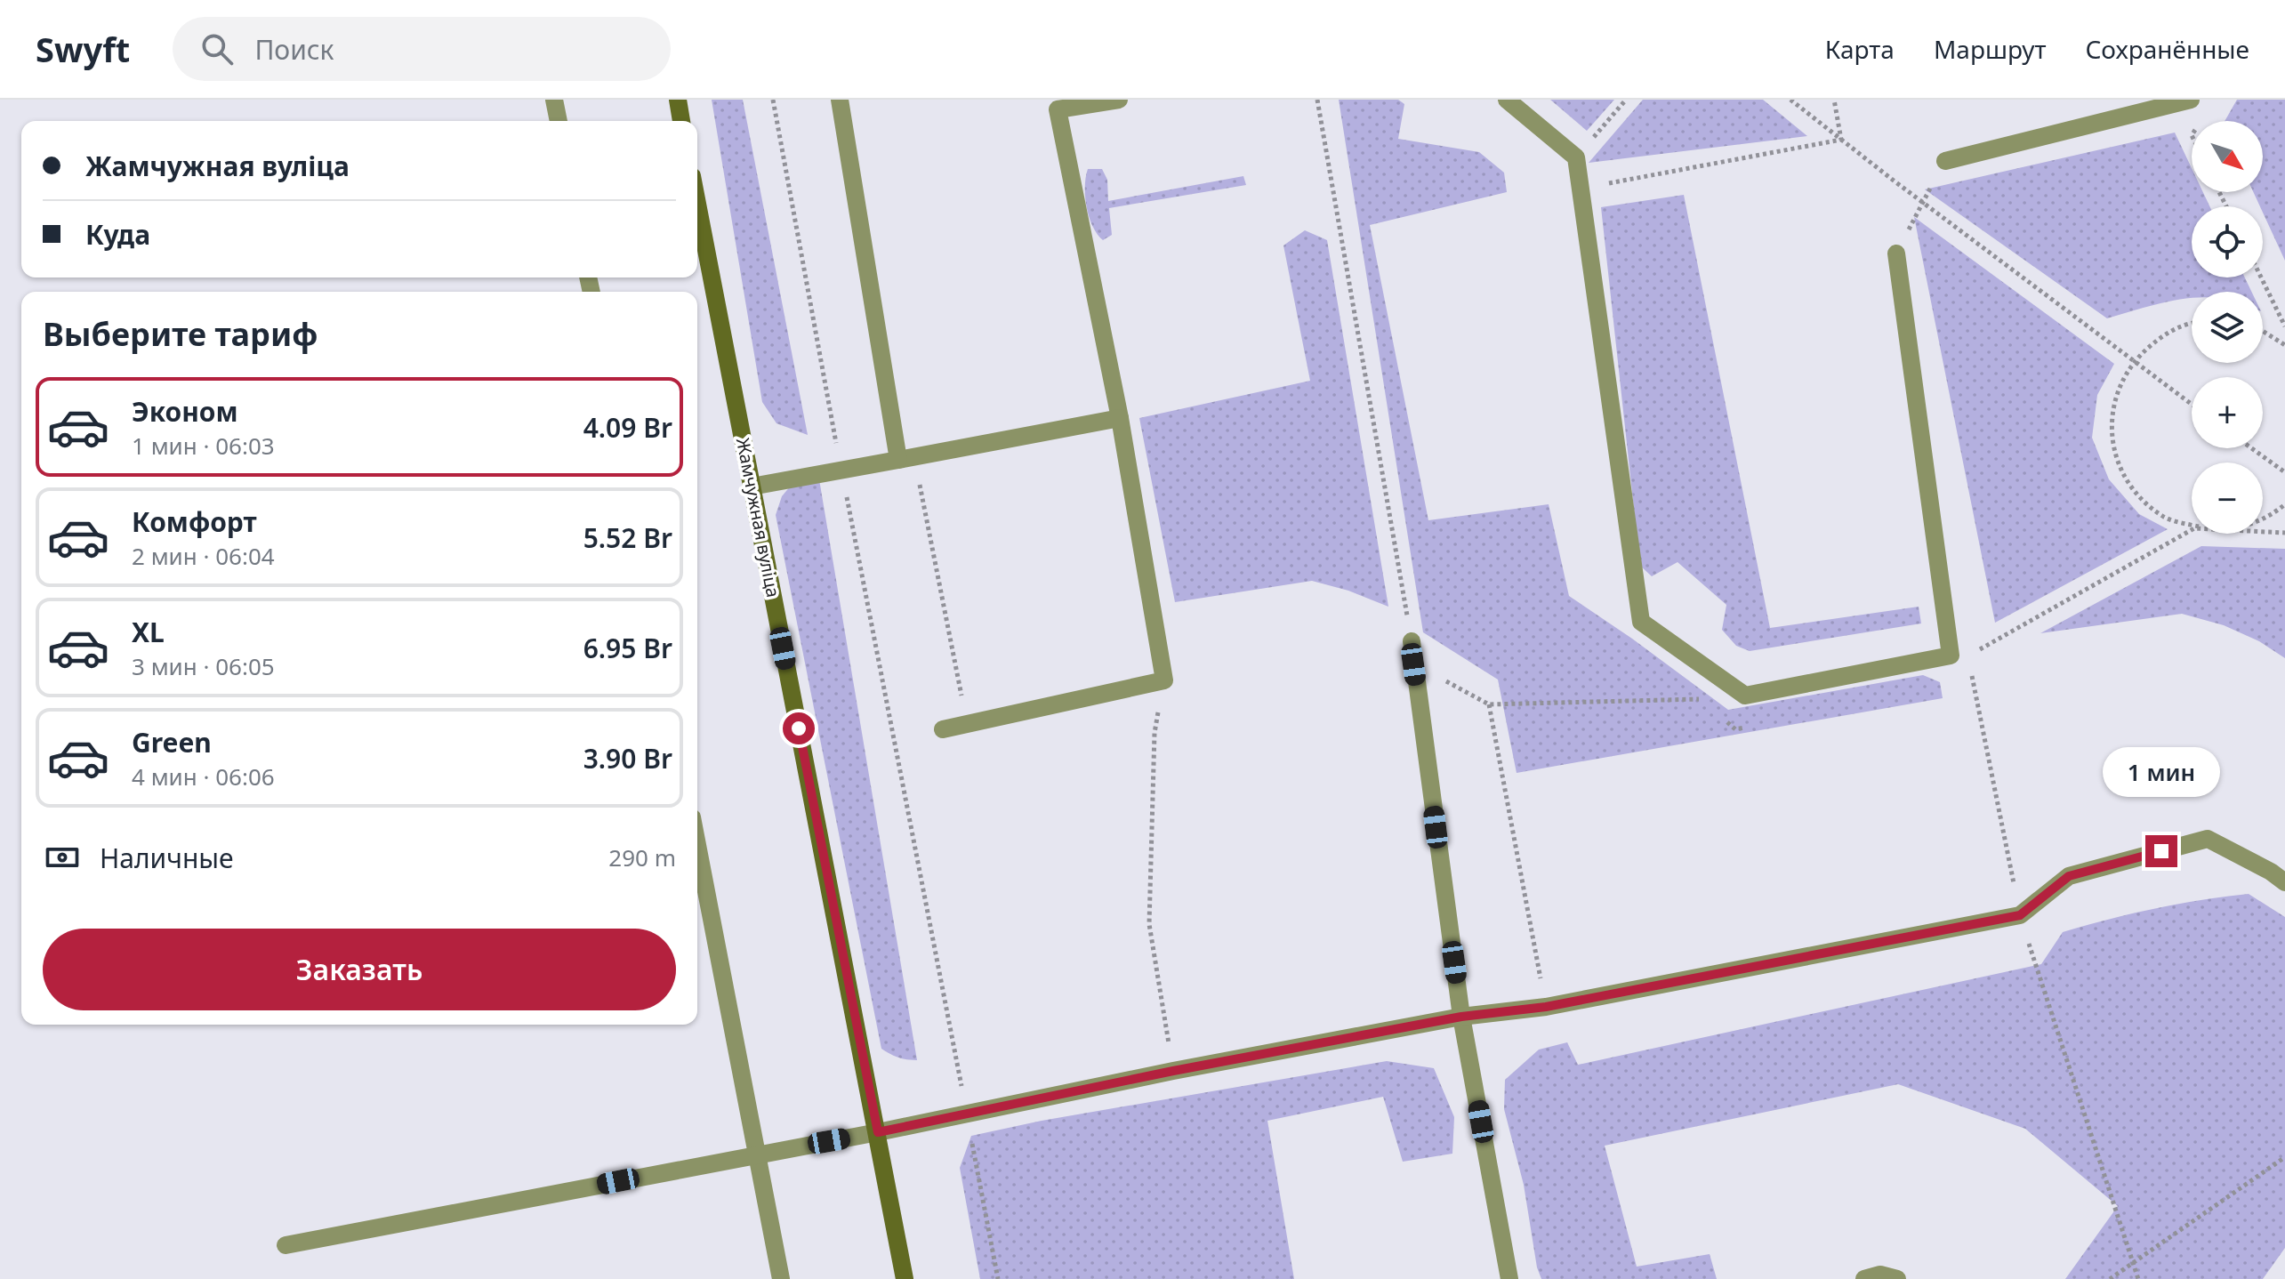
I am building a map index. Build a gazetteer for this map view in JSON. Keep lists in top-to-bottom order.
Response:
{
  "streets": {
    "main road": ["Жамчужная вуліца"]
  },
  "north": "bottom right",
  "page": {
    "header": "Swyft",
    "search": "Поиск",
    "nav": ["Карта", "Маршрут", "Сохранённые"],
    "map_buttons": ["+", "−"],
    "banner": ["Жамчужная вуліца", "Куда"],
    "heading": "Выберите тариф",
    "list": [
      {
        "name": "Эконом",
        "note": "1 мин · 06:03",
        "value": "4.09 Br"
      },
      {
        "name": "Комфорт",
        "note": "2 мин · 06:04",
        "value": "5.52 Br"
      },
      {
        "name": "XL",
        "note": "3 мин · 06:05",
        "value": "6.95 Br"
      },
      {
        "name": "Green",
        "note": "4 мин · 06:06",
        "value": "3.90 Br"
      }
    ],
    "bubble": "1 мин",
    "pay": ["Наличные", "290 m"],
    "buttons": "Заказать"
  }
}
